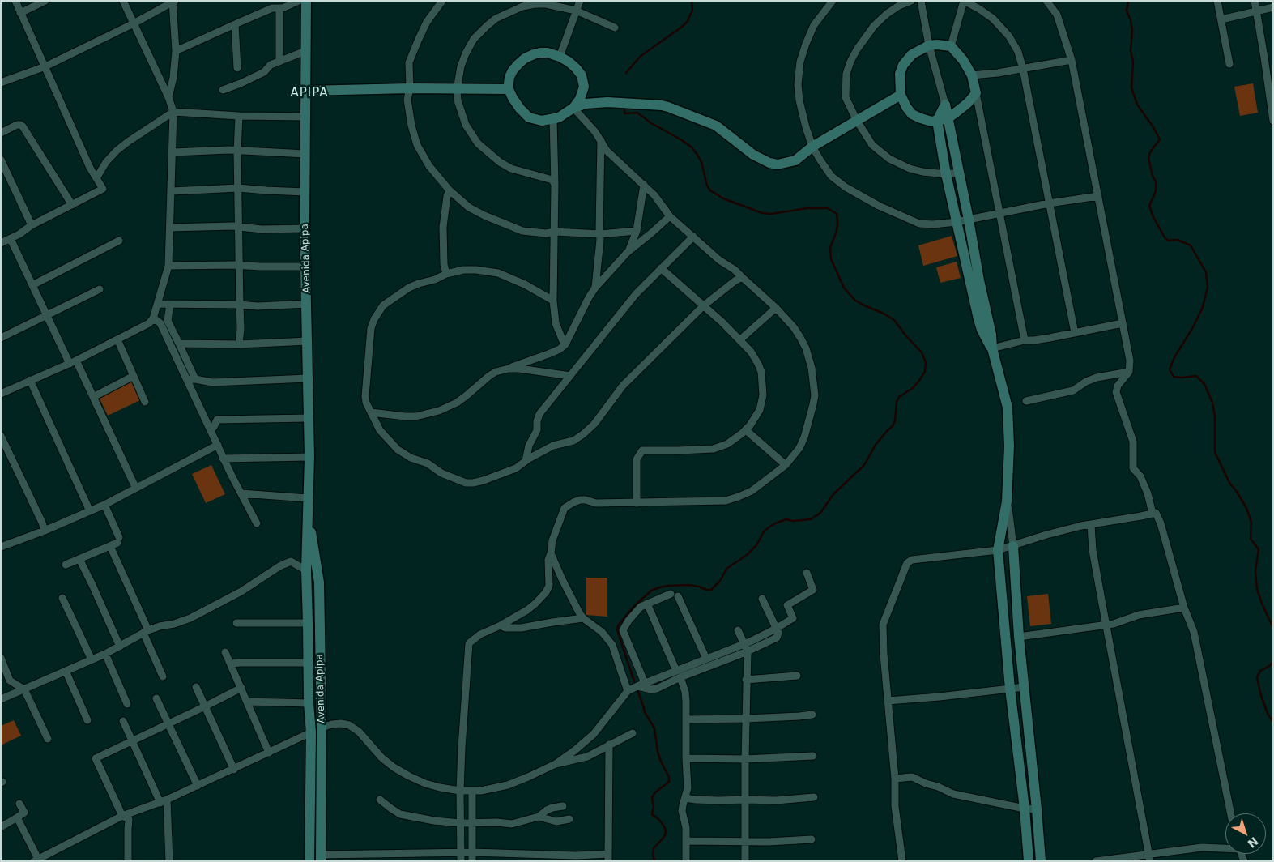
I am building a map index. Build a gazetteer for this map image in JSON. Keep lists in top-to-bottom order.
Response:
{
  "streets": {
    "street": ["Avenida Apipa"]
  },
  "districts": ["APIPA"],
  "north": "bottom right"
}
